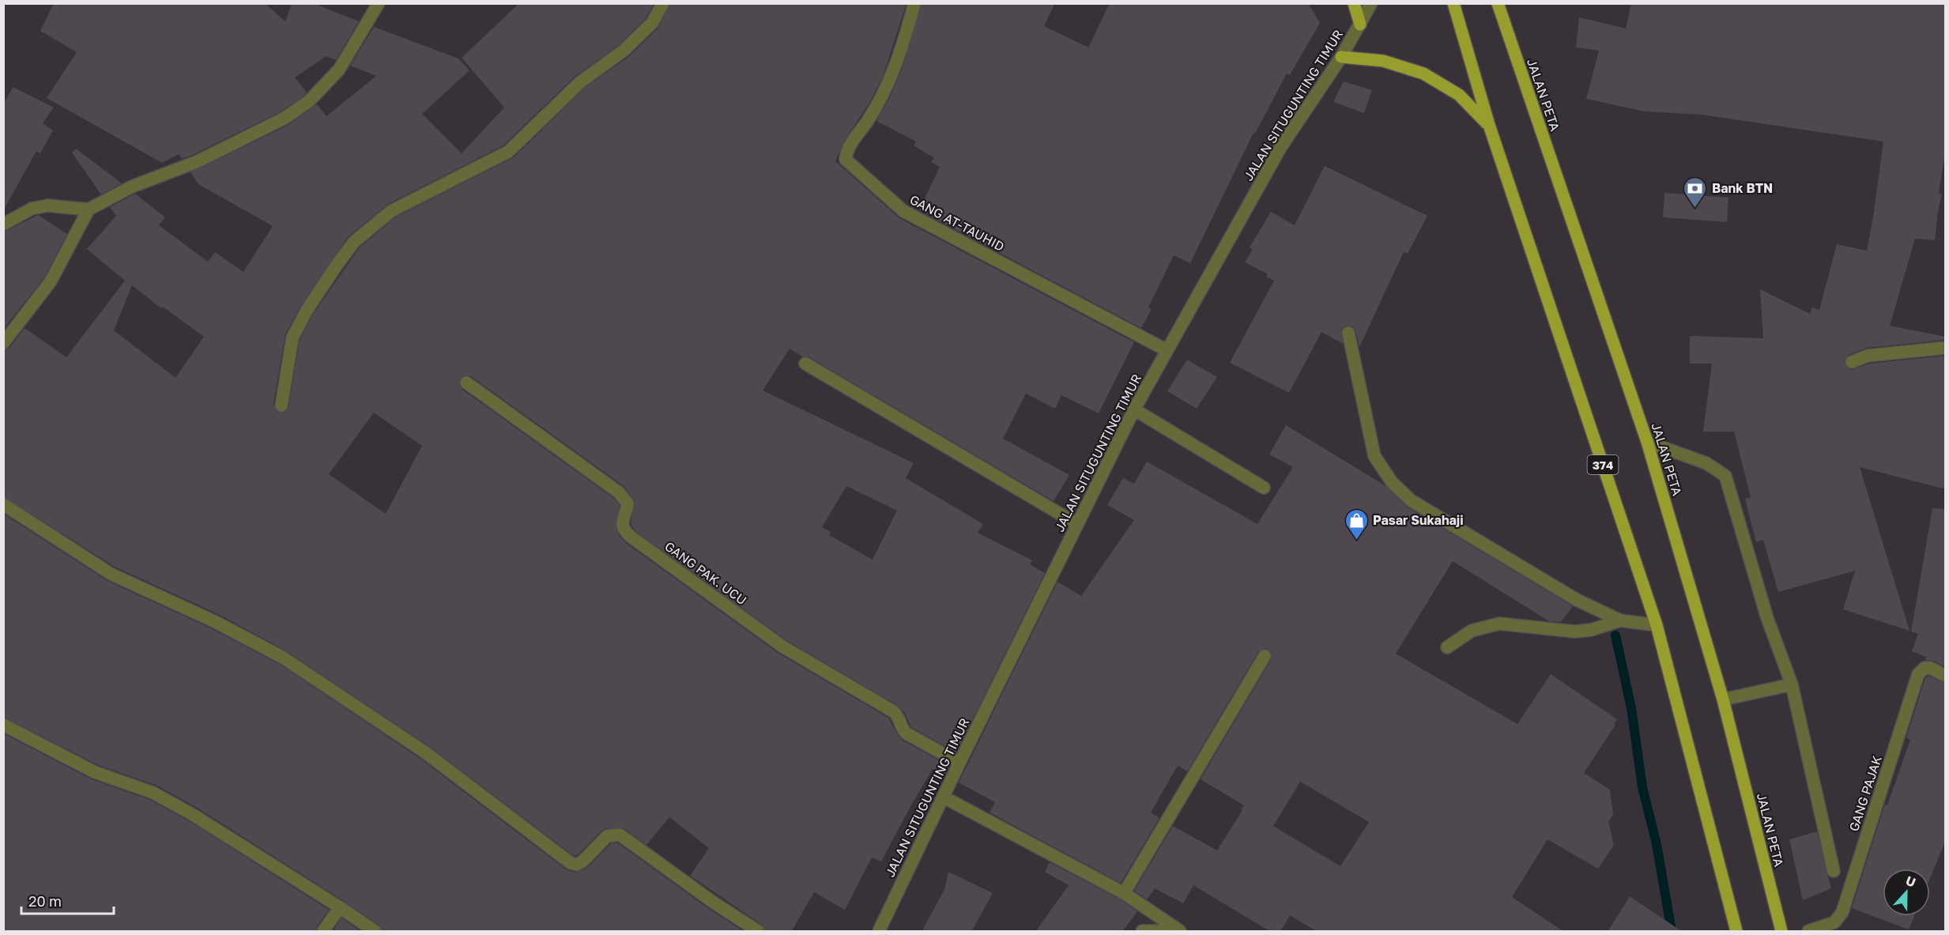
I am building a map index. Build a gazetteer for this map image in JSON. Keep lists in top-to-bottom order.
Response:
{
  "streets": {
    "main road": ["JALAN PETA", "374"],
    "street": [
      "JALAN SITUGUNTING TIMUR",
      "GANG AT-TAUHID",
      "GANG PAK. UCU",
      "GANG PAJAK"
    ]
  },
  "crossings": [
    ["JALAN SITUGUNTING TIMUR", "GANG AT-TAUHID"],
    ["JALAN SITUGUNTING TIMUR", "GANG PAK. UCU"]
  ],
  "places": {
    "bank": ["Bank BTN"],
    "shop": ["Pasar Sukahaji"]
  },
  "scale_bar": "20 m",
  "north": "top"
}
